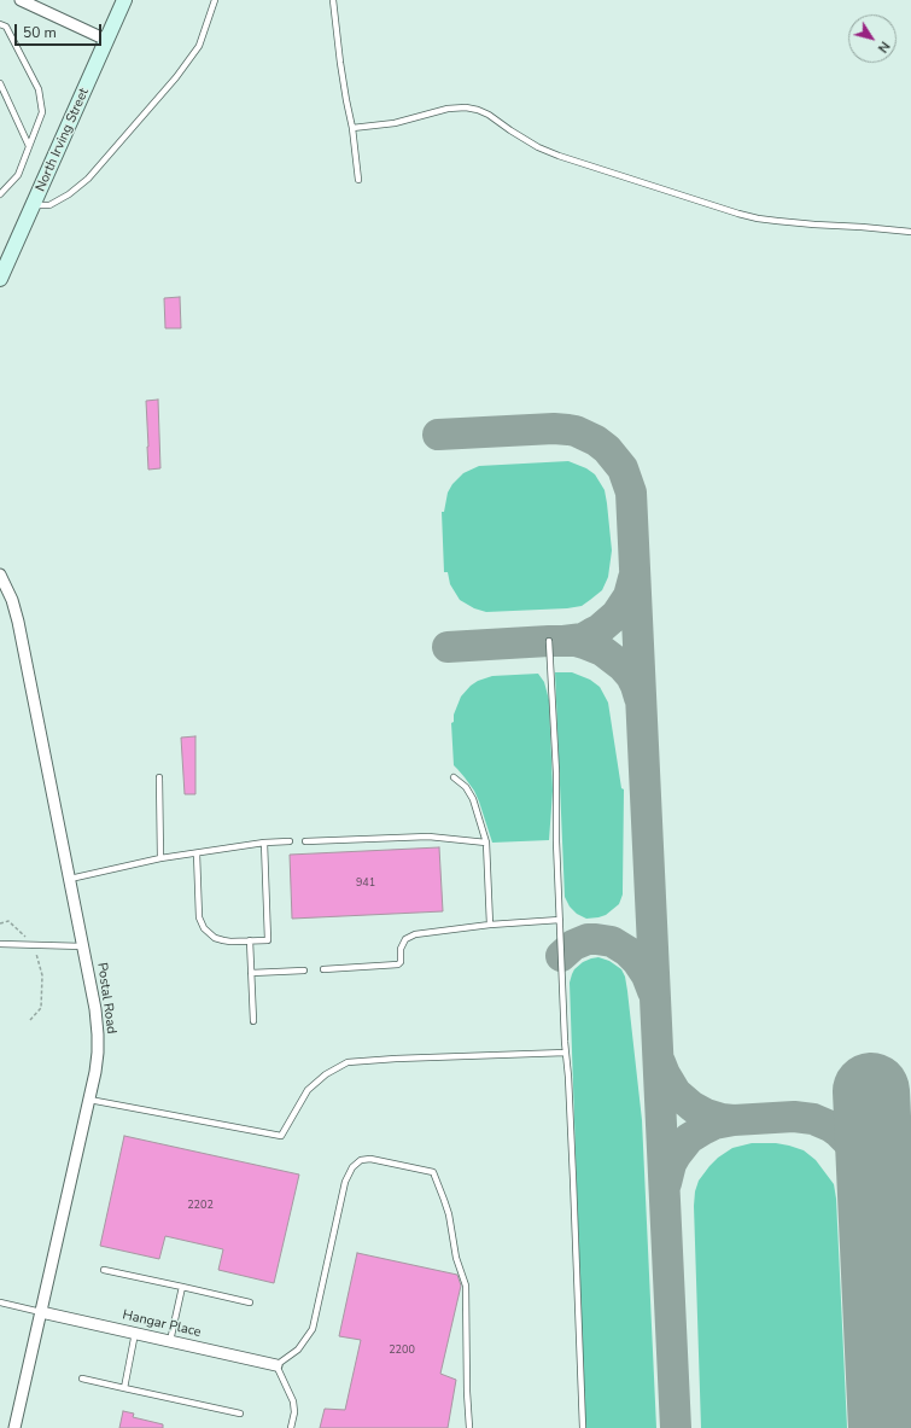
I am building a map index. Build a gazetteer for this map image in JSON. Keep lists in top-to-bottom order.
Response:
{
  "streets": {
    "street": ["North Irving Street", "Postal Road", "Hangar Place"]
  },
  "crossings": [
    ["Postal Road", "Hangar Place"]
  ],
  "house_numbers": ["941", "2202", "2200"],
  "scale_bar": "50 m",
  "north": "bottom right"
}
